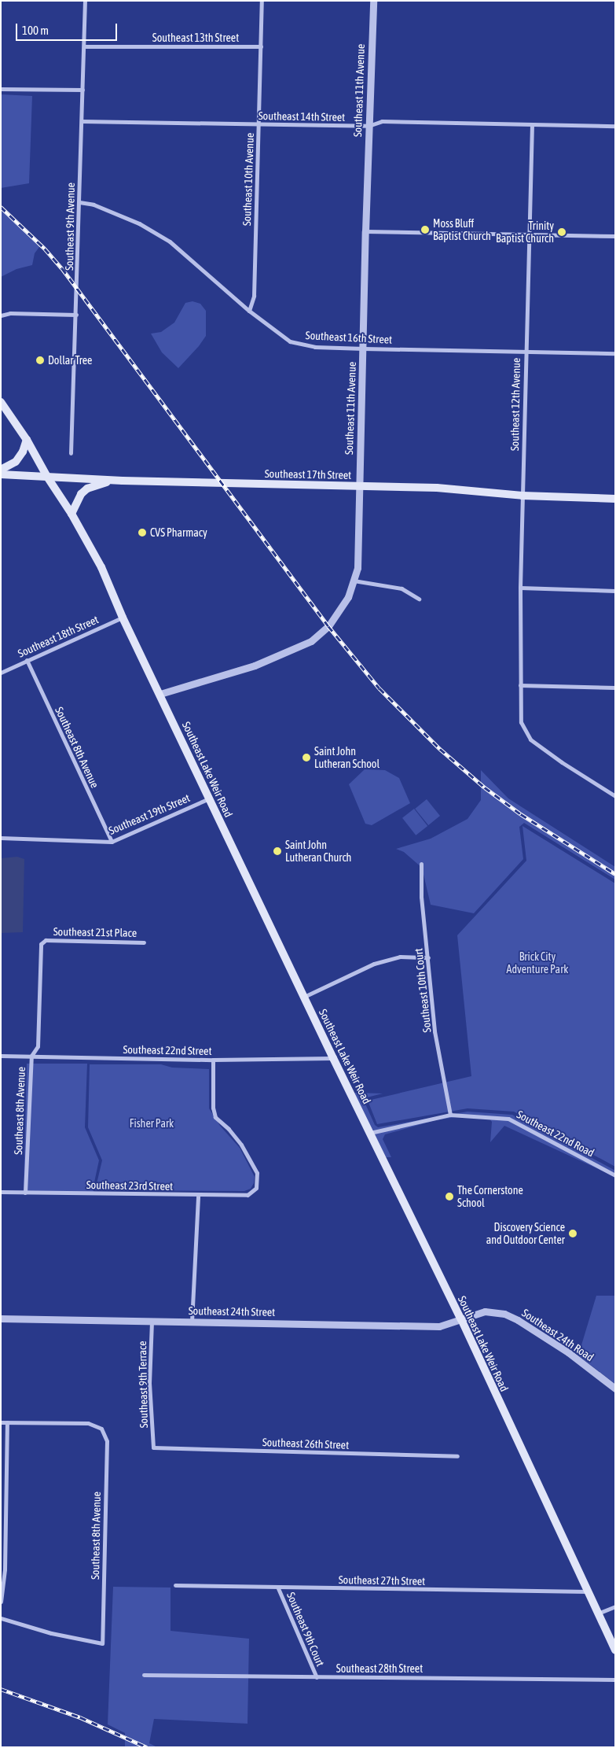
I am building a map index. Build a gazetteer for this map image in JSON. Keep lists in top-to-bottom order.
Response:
{
  "streets": {
    "main road": ["Southeast 17th Street", "Southeast Lake Weir Road"],
    "street": [
      "Southeast 13th Street",
      "Southeast 11th Avenue",
      "Southeast 14th Street",
      "Southeast 10th Avenue",
      "Southeast 9th Avenue",
      "Southeast 16th Street",
      "Southeast 12th Avenue",
      "Southeast 18th Street",
      "Southeast 8th Avenue",
      "Southeast 19th Street",
      "Southeast 21st Place",
      "Southeast 10th Court",
      "Southeast 22nd Street",
      "Southeast 22nd Road",
      "Southeast 23rd Street",
      "Southeast 24th Street",
      "Southeast 24th Road",
      "Southeast 9th Terrace",
      "Southeast 26th Street",
      "Southeast 27th Street",
      "Southeast 9th Court",
      "Southeast 28th Street"
    ]
  },
  "crossings": [
    ["Southeast 13th Street", "Southeast 10th Avenue"],
    ["Southeast 13th Street", "Southeast 9th Avenue"],
    ["Southeast 11th Avenue", "Southeast 14th Street"],
    ["Southeast 11th Avenue", "Southeast 16th Street"],
    ["Southeast 11th Avenue", "Southeast 17th Street"],
    ["Southeast 11th Avenue", "Southeast Lake Weir Road"],
    ["Southeast 14th Street", "Southeast 10th Avenue"],
    ["Southeast 14th Street", "Southeast 9th Avenue"],
    ["Southeast 14th Street", "Southeast 12th Avenue"],
    ["Southeast 10th Avenue", "Southeast 16th Street"],
    ["Southeast 9th Avenue", "Southeast 16th Street"],
    ["Southeast 16th Street", "Southeast 12th Avenue"],
    ["Southeast 12th Avenue", "Southeast 17th Street"],
    ["Southeast 17th Street", "Southeast Lake Weir Road"],
    ["Southeast 18th Street", "Southeast 8th Avenue"],
    ["Southeast 18th Street", "Southeast Lake Weir Road"],
    ["Southeast 8th Avenue", "Southeast 19th Street"],
    ["Southeast 8th Avenue", "Southeast 21st Place"],
    ["Southeast 8th Avenue", "Southeast 22nd Street"],
    ["Southeast 8th Avenue", "Southeast 23rd Street"],
    ["Southeast Lake Weir Road", "Southeast 19th Street"],
    ["Southeast Lake Weir Road", "Southeast 22nd Street"],
    ["Southeast Lake Weir Road", "Southeast 22nd Road"],
    ["Southeast Lake Weir Road", "Southeast 24th Street"],
    ["Southeast Lake Weir Road", "Southeast 24th Road"],
    ["Southeast Lake Weir Road", "Southeast 27th Street"],
    ["Southeast 10th Court", "Southeast 22nd Road"],
    ["Southeast 22nd Street", "Southeast 23rd Street"],
    ["Southeast 24th Street", "Southeast 24th Road"],
    ["Southeast 24th Street", "Southeast 9th Terrace"],
    ["Southeast 9th Terrace", "Southeast 26th Street"],
    ["Southeast 27th Street", "Southeast 9th Court"],
    ["Southeast 9th Court", "Southeast 28th Street"]
  ],
  "parks": ["Brick City Adventure Park", "Fisher Park"],
  "places": [
    "Moss Bluff Baptist Church",
    "Trinity Baptist Church",
    "Dollar Tree",
    "CVS Pharmacy",
    "Saint John Lutheran School",
    "Saint John Lutheran Church",
    "The Cornerstone School",
    "Discovery Science and Outdoor Center"
  ],
  "scale_bar": "100 m"
}
